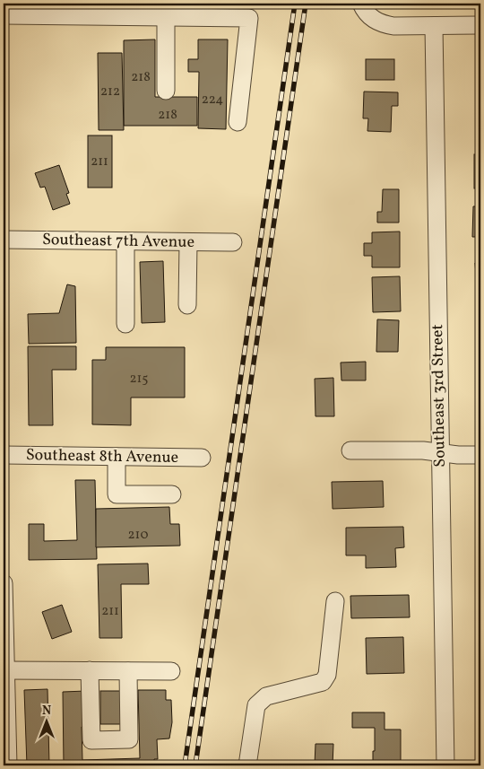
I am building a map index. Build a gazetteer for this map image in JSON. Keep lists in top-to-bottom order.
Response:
{
  "streets": {
    "street": ["Southeast 7th Avenue", "Southeast 3rd Street", "Southeast 8th Avenue"]
  },
  "house_numbers": [
    "218",
    "212",
    "224",
    "218",
    "211",
    "215",
    "210",
    "211"
  ],
  "north": "top"
}
